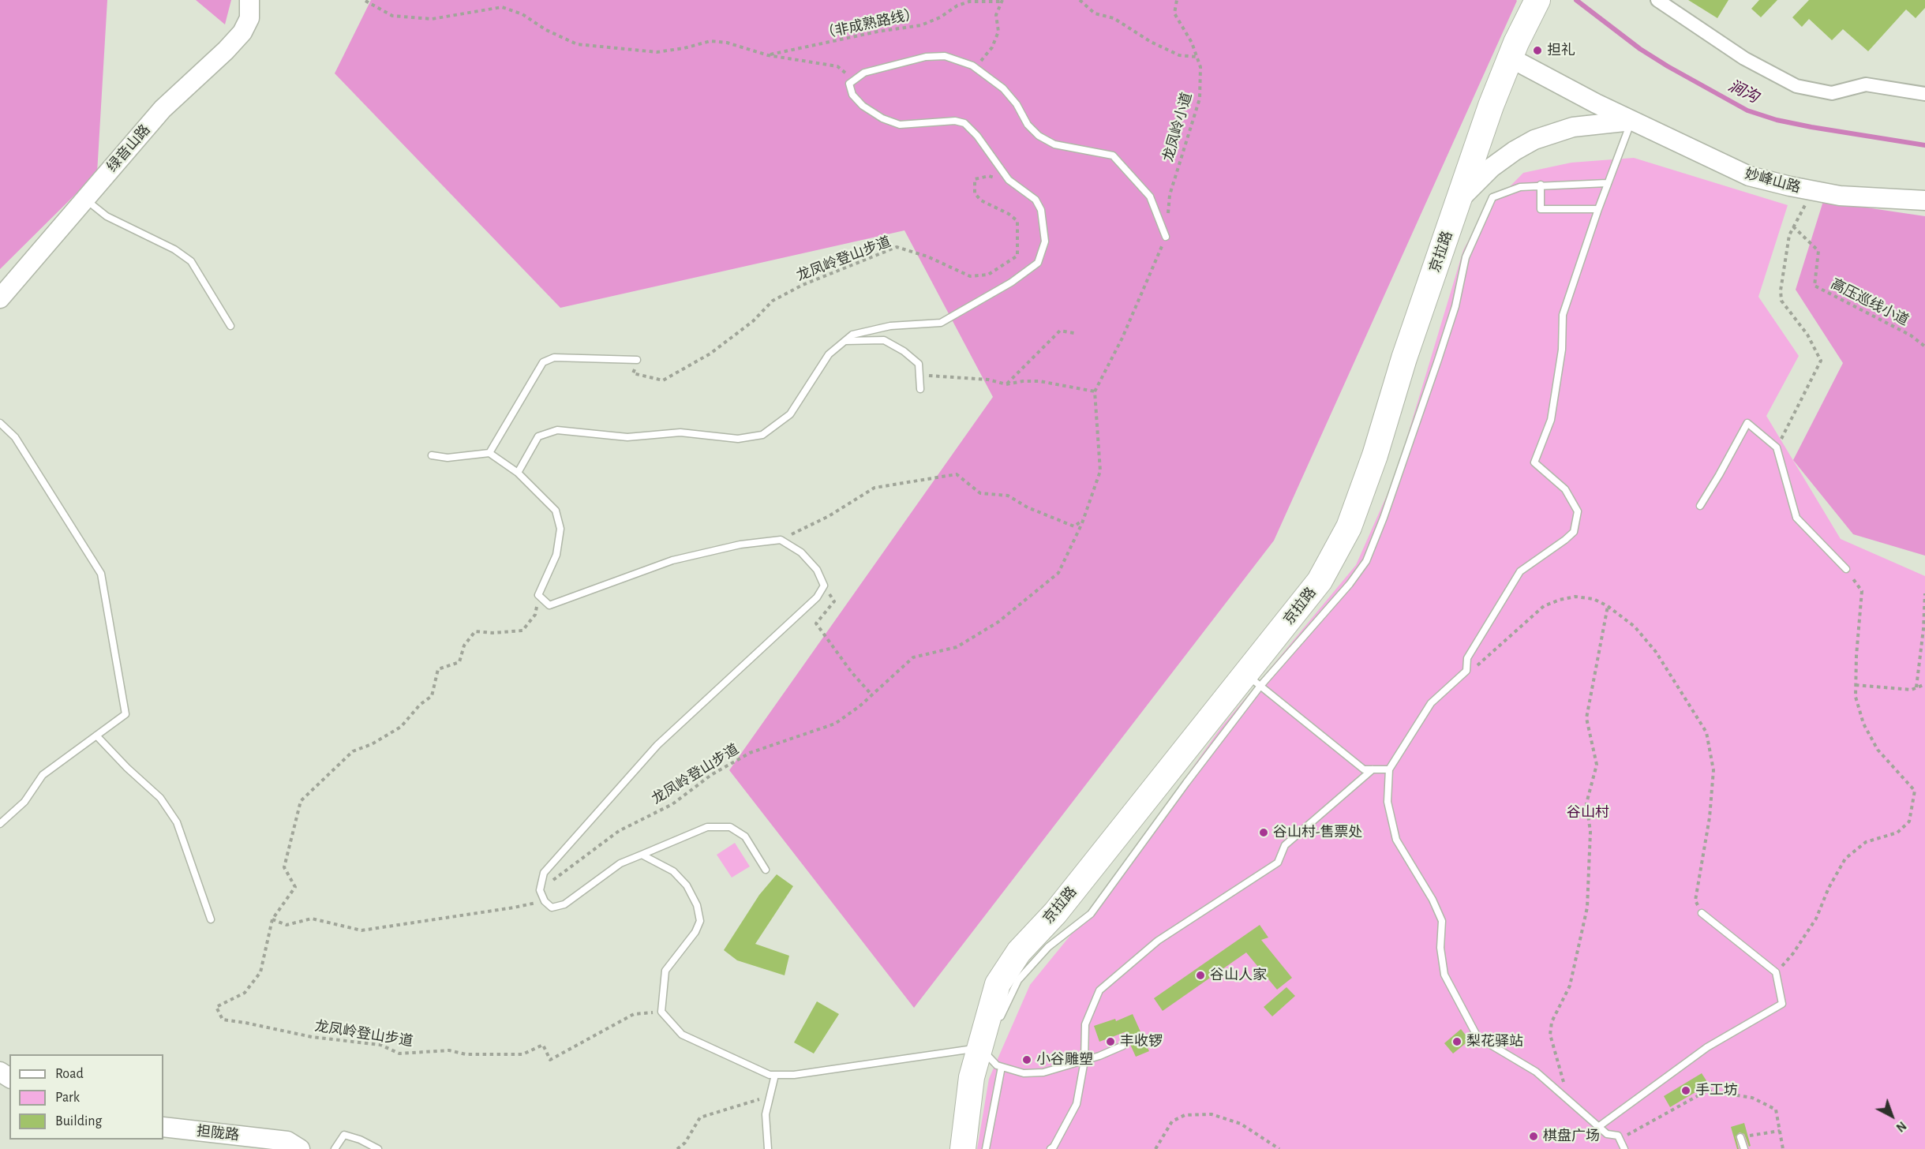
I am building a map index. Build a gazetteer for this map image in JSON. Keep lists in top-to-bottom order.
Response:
{
  "streets": {
    "highway": ["京拉路"],
    "street": ["绿音山路", "妙峰山路", "担陇路"],
    "path": [
      "（非成熟路线）",
      "龙凤岭小道",
      "龙凤岭登山步道",
      "高压巡线小道"
    ]
  },
  "crossings": [
    ["妙峰山路", "京拉路"]
  ],
  "water": ["涧沟"],
  "parks": ["谷山村"],
  "places": [
    "担礼",
    "谷山村-售票处",
    "谷山人家",
    "丰收锣",
    "梨花驿站",
    "小谷雕塑",
    "手工坊",
    "棋盘广场"
  ],
  "legend": ["Road", "Park", "Building"],
  "north": "bottom right"
}
